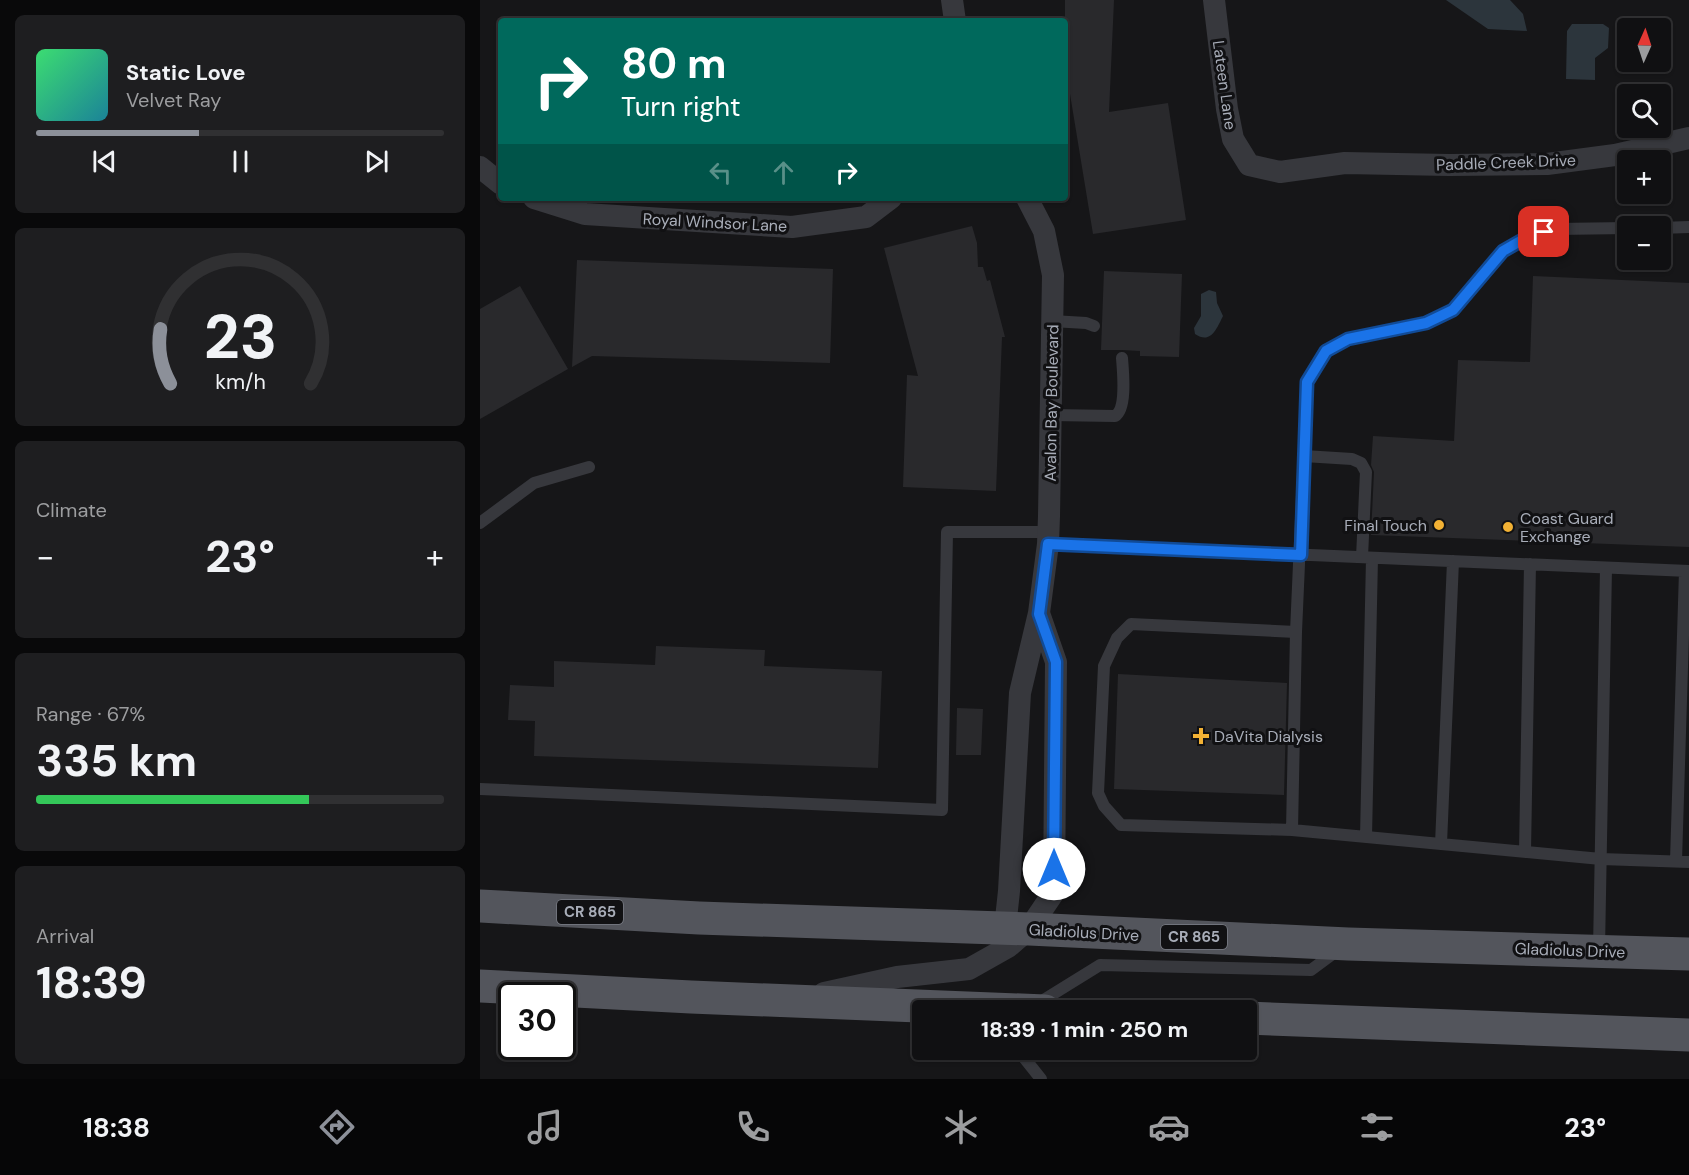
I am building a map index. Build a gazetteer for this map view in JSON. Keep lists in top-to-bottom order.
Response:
{
  "streets": {
    "main road": ["CR 865", "Gladiolus Drive"],
    "street": [
      "Lateen Lane",
      "Paddle Creek Drive",
      "Royal Windsor Lane",
      "Avalon Bay Boulevard"
    ]
  },
  "crossings": [
    ["Lateen Lane", "Paddle Creek Drive"],
    ["Avalon Bay Boulevard", "Gladiolus Drive"]
  ],
  "places": {
    "other": ["Final Touch", "Coast Guard Exchange"],
    "health": ["DaVita Dialysis"]
  },
  "north": "top",
  "page": {
    "map_buttons": ["+", "−"],
    "turn": ["80 m", "Turn right"],
    "song": ["Static Love", "Velvet Ray"],
    "tile": [
      "Climate",
      ["Range · 67%", "335 km"],
      ["Arrival", "18:39"]
    ],
    "heat": ["−", "23°", "+"],
    "limit": "30",
    "trip": "18:39 · 1 min · 250 m",
    "tabs": ["18:38", "23°"],
    "gauge": ["23", "km/h"]
  }
}
